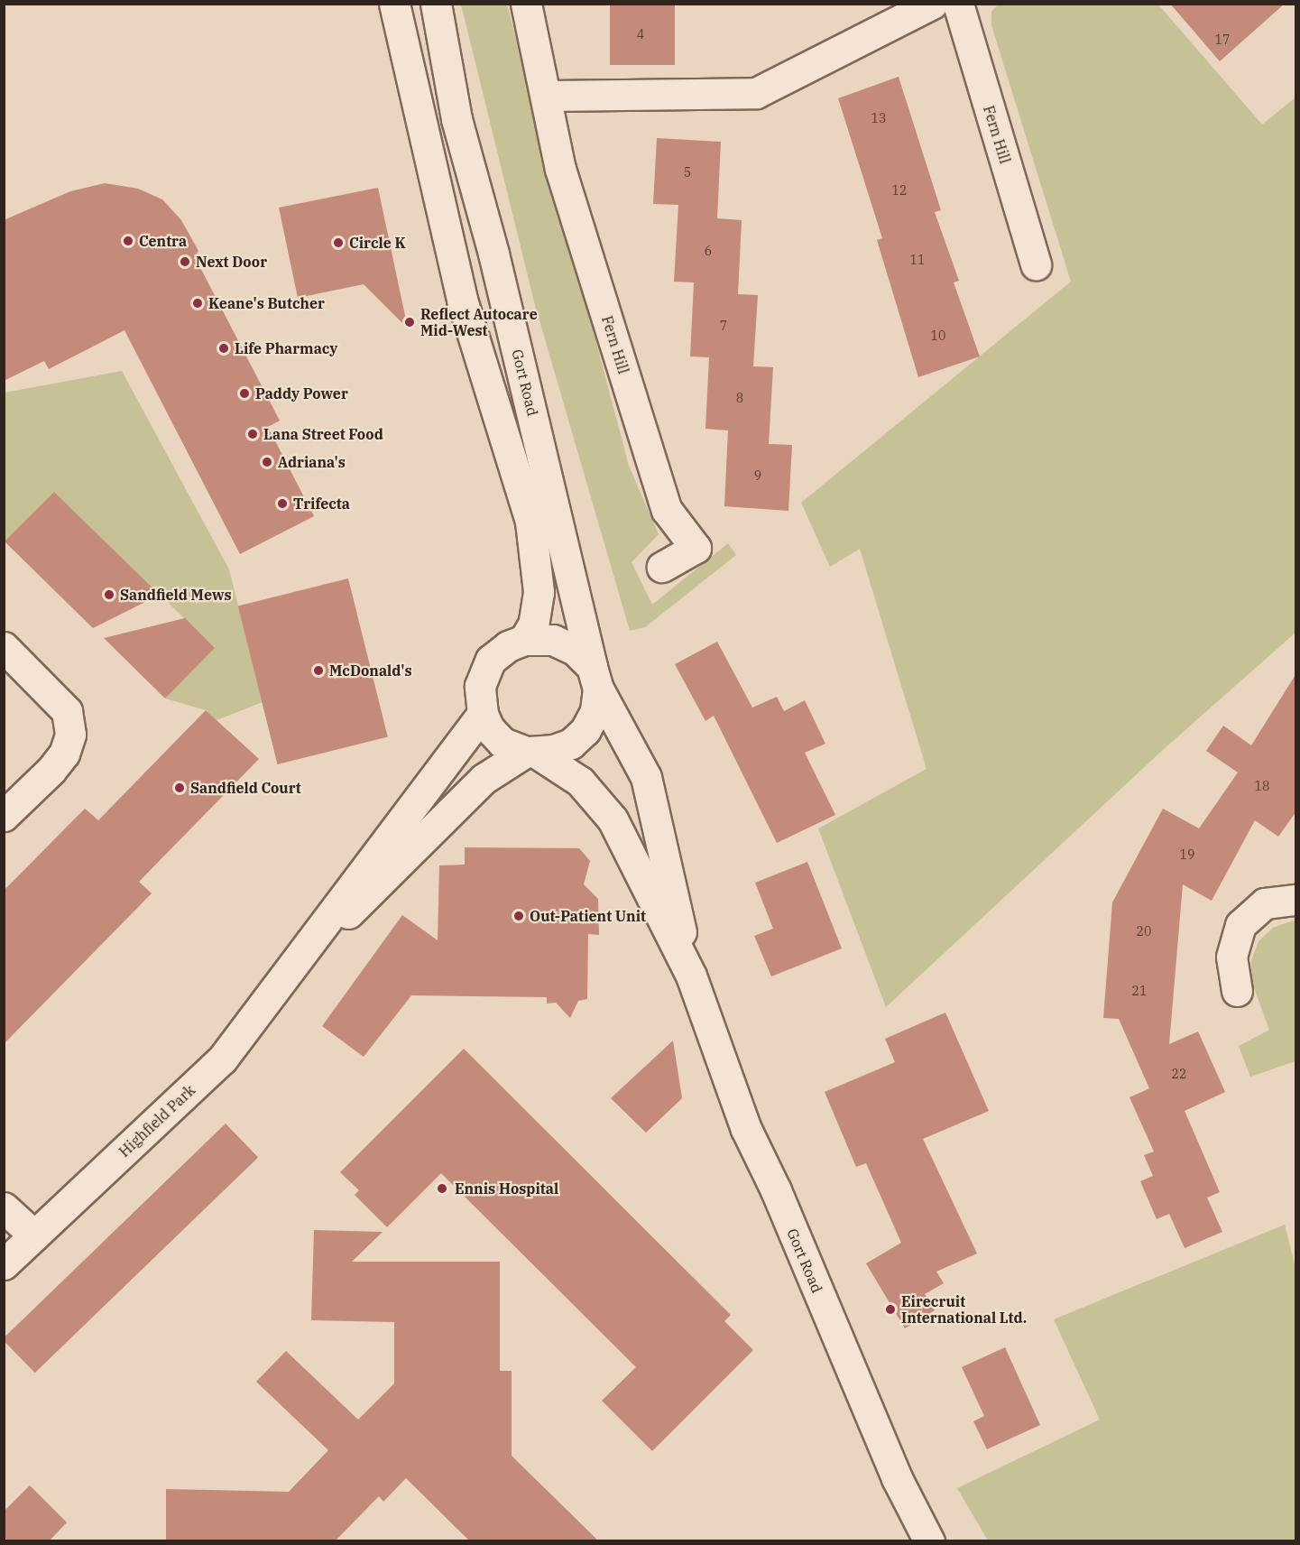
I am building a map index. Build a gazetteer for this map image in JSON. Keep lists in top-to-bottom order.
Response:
{
  "streets": {
    "main road": ["Fern Hill", "Gort Road", "Highfield Park"]
  },
  "places": [
    "Centra",
    "Circle K",
    "Next Door",
    "Keane's Butcher",
    "Reflect Autocare Mid-West",
    "Life Pharmacy",
    "Paddy Power",
    "Lana Street Food",
    "Adriana's",
    "Trifecta",
    "Sandfield Mews",
    "McDonald's",
    "Sandfield Court",
    "Out-Patient Unit",
    "Ennis Hospital",
    "Eirecruit International Ltd."
  ],
  "house_numbers": [
    "4",
    "17",
    "13",
    "5",
    "12",
    "6",
    "11",
    "7",
    "10",
    "8",
    "9",
    "18",
    "19",
    "20",
    "21",
    "22"
  ]
}
